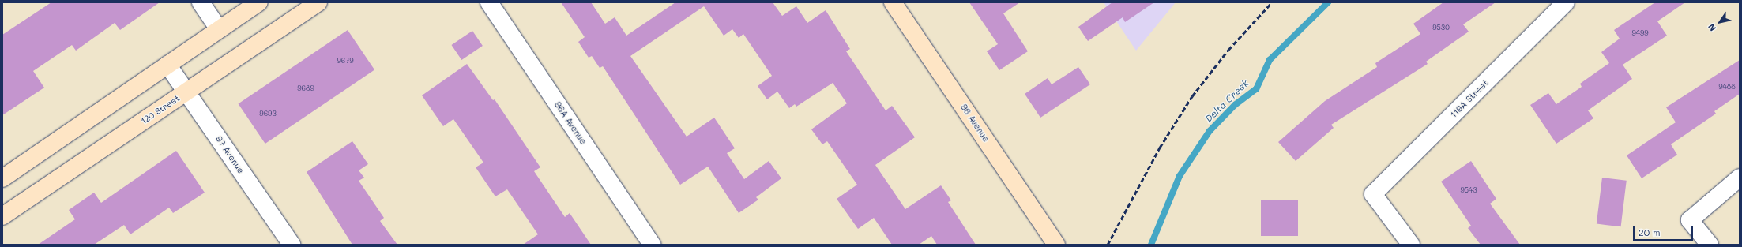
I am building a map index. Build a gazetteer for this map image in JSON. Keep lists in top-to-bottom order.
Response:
{
  "streets": {
    "main road": ["120 Street", "96 Avenue"],
    "street": ["119A Street", "96A Avenue", "97 Avenue"]
  },
  "crossings": [
    ["120 Street", "97 Avenue"]
  ],
  "water": ["Delta Creek"],
  "house_numbers": [
    "9530",
    "9499",
    "9679",
    "9488",
    "9689",
    "9693",
    "9543"
  ],
  "scale_bar": "20 m",
  "north": "bottom left"
}
